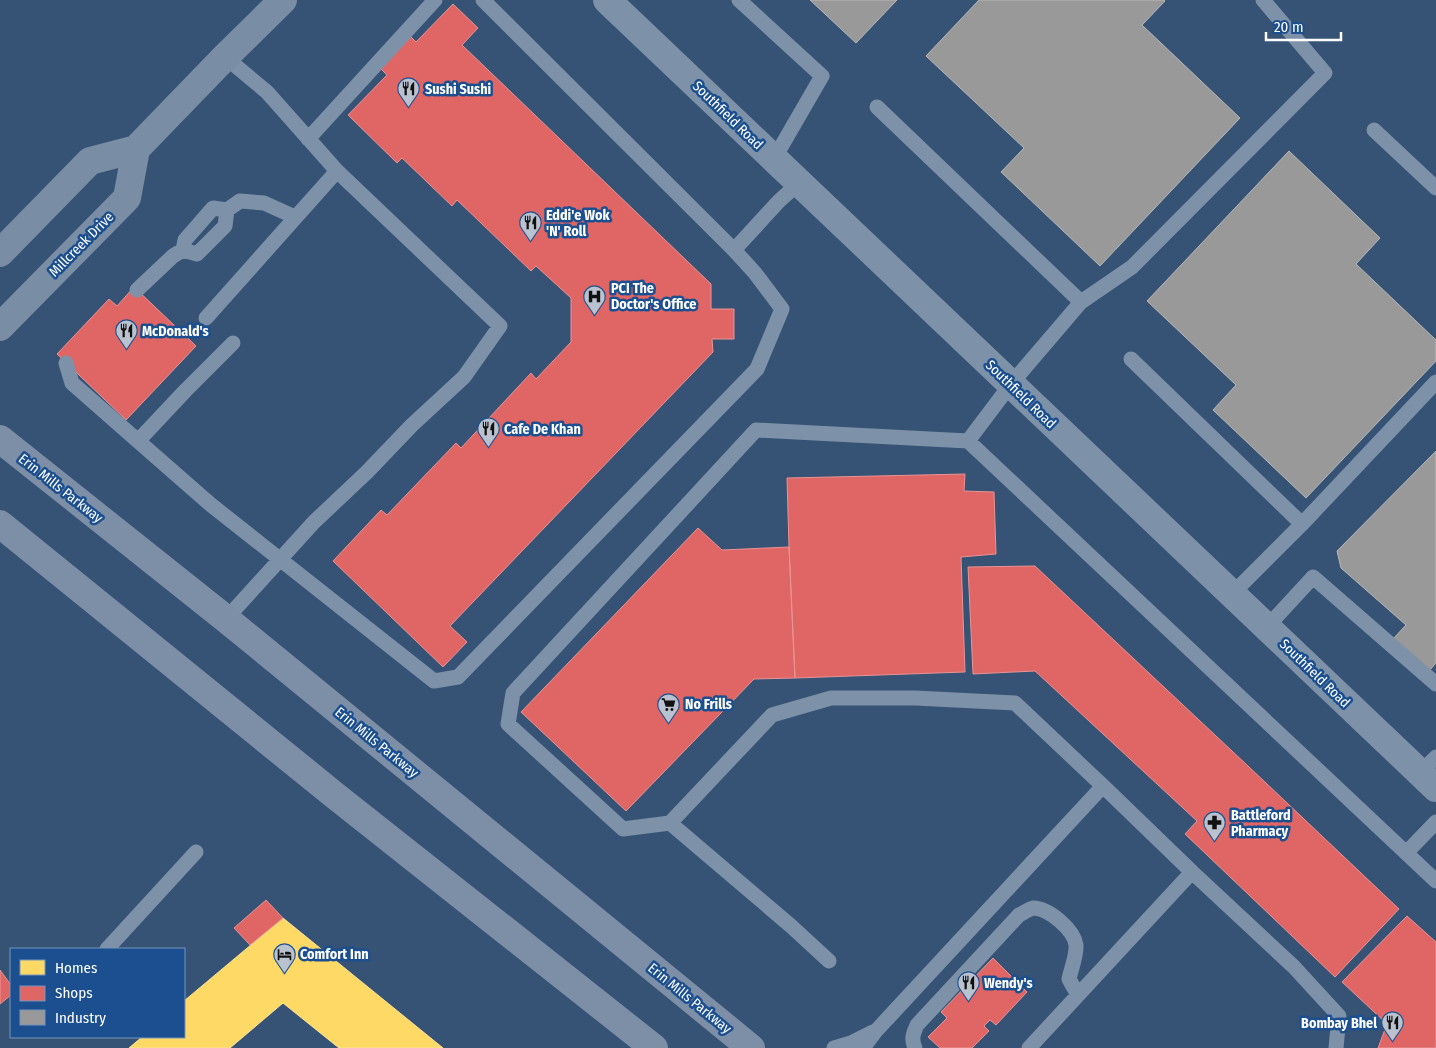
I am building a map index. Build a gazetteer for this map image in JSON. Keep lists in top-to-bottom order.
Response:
{
  "streets": {
    "main road": ["Erin Mills Parkway"],
    "street": ["Southfield Road", "Millcreek Drive"]
  },
  "places": {
    "restaurant": [
      "Sushi Sushi",
      "Eddi'e Wok 'N' Roll",
      "McDonald's",
      "Cafe De Khan",
      "Wendy's",
      "Bombay Bhel"
    ],
    "hospital": ["PCI The Doctor's Office"],
    "supermarket": ["No Frills"],
    "pharmacy": ["Battleford Pharmacy"],
    "hotel": ["Comfort Inn"]
  },
  "legend": ["Homes", "Shops", "Industry"],
  "scale_bar": "20 m"
}
